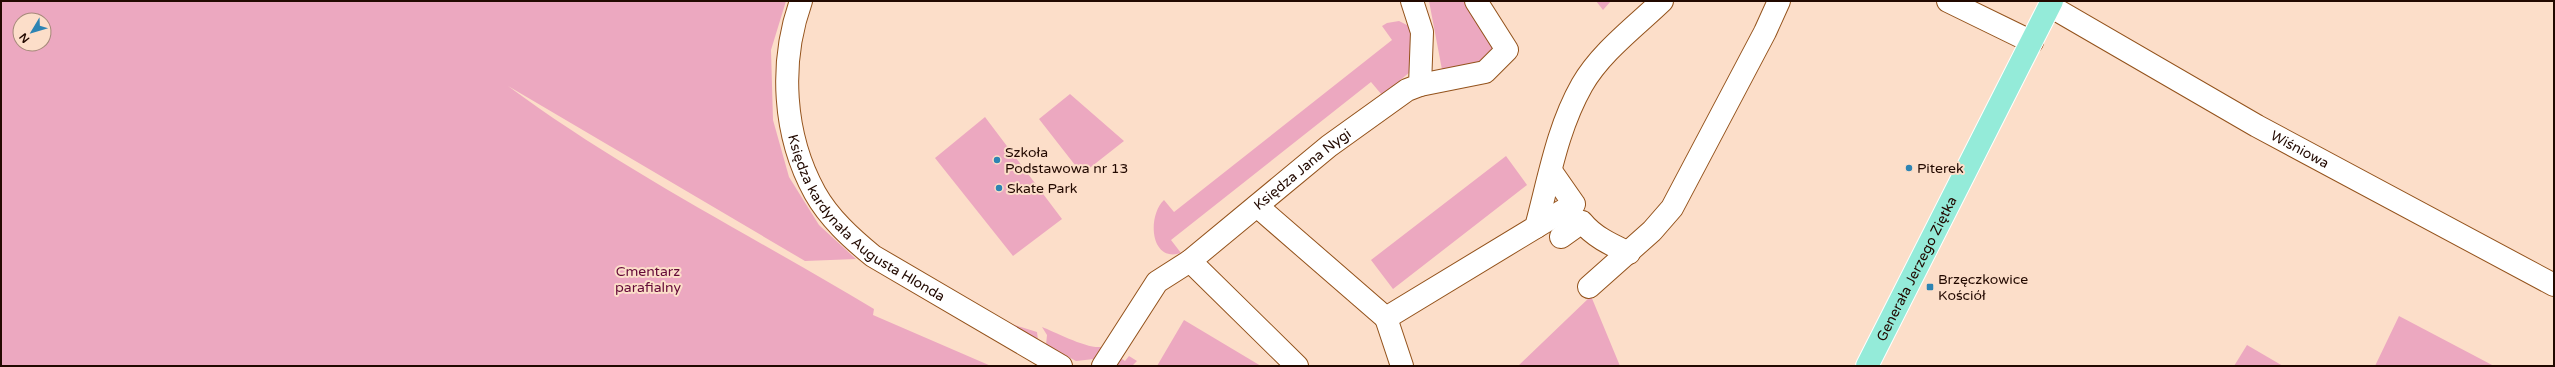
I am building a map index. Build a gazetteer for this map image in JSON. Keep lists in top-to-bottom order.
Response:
{
  "streets": {
    "main road": ["Generała Jerzego Ziętka"],
    "street": ["Wiśniowa", "Księdza Jana Nygi", "Księdza kardynała Augusta Hlonda"]
  },
  "crossings": [
    ["Wiśniowa", "Generała Jerzego Ziętka"]
  ],
  "parks": ["Cmentarz parafialny"],
  "places": {
    "other": ["Szkoła Podstawowa nr 13", "Piterek", "Skate Park"],
    "transit": ["Brzęczkowice Kościół"]
  },
  "north": "bottom left"
}
